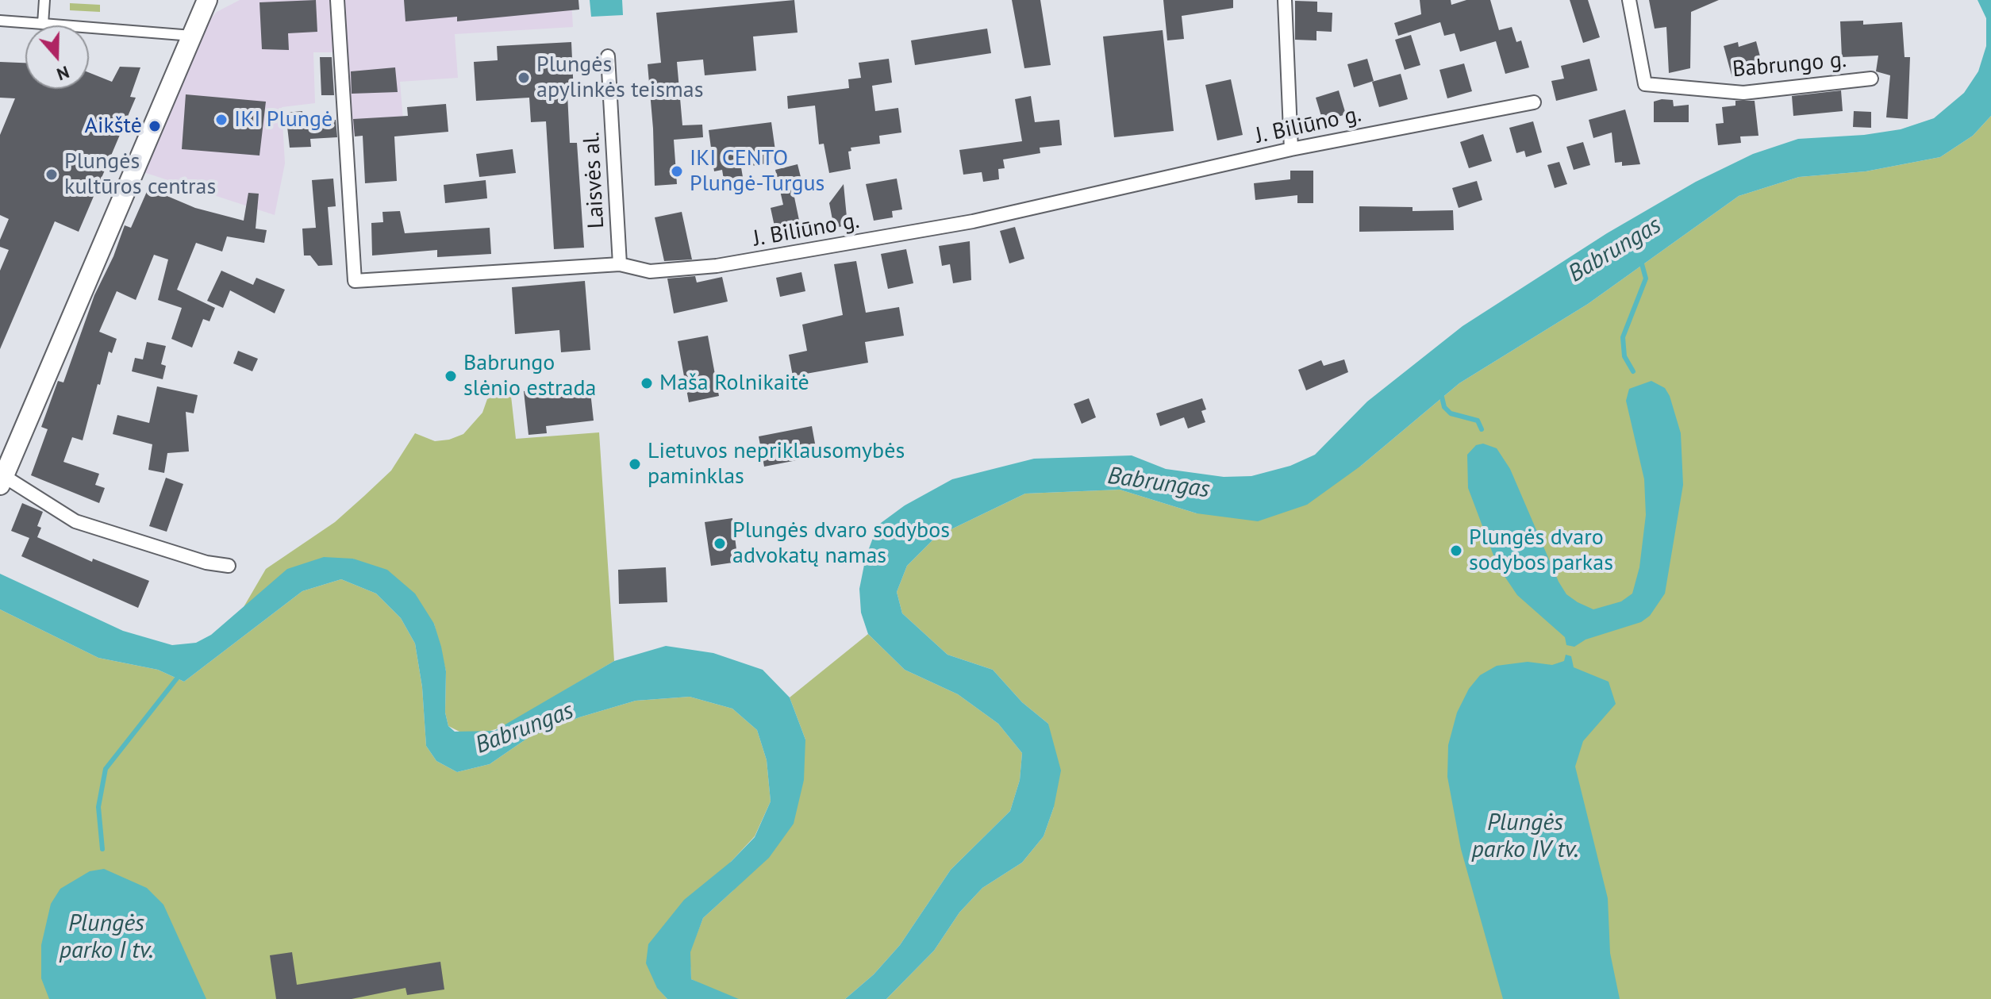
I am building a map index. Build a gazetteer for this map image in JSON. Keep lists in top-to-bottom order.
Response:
{
  "streets": {
    "street": ["Babrungo g.", "J. Biliūno g.", "Laisvės al."]
  },
  "crossings": [
    ["J. Biliūno g.", "Laisvės al."]
  ],
  "water": ["Babrungas", "Plungės parko IV tv.", "Plungės parko I tv."],
  "places": [
    "Plungės apylinkės teismas",
    "IKI Plungė",
    "Aikštė",
    "IKI CENTO Plungė-Turgus",
    "Plungės kultūros centras",
    "Babrungo slėnio estrada",
    "Maša Rolnikaitė",
    "Lietuvos nepriklausomybės paminklas",
    "Plungės dvaro sodybos advokatų namas",
    "Plungės dvaro sodybos parkas"
  ],
  "north": "bottom"
}
